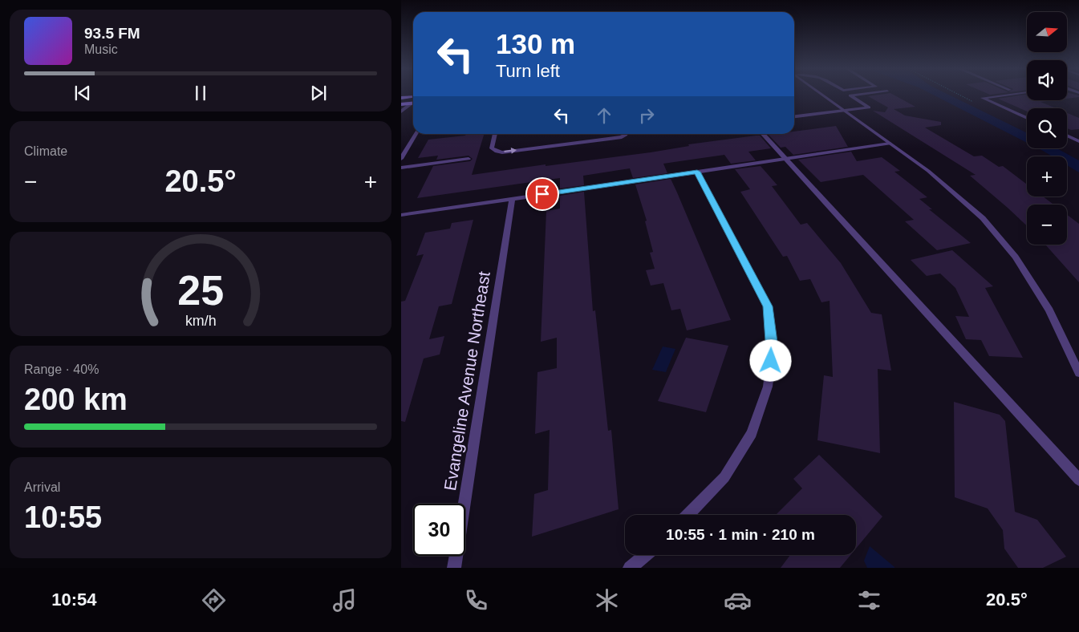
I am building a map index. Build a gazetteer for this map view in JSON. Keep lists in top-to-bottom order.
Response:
{
  "streets": {
    "street": ["Evangeline Avenue Northeast"]
  },
  "north": "right",
  "page": {
    "map_buttons": ["+", "−"],
    "turn": ["130 m", "Turn left"],
    "song": ["93.5 FM", "Music"],
    "tile": [
      "Climate",
      ["Range · 40%", "200 km"],
      ["Arrival", "10:55"]
    ],
    "heat": ["−", "20.5°", "+"],
    "limit": "30",
    "trip": "10:55 · 1 min · 210 m",
    "tabs": ["10:54", "20.5°"],
    "gauge": ["25", "km/h"]
  }
}
